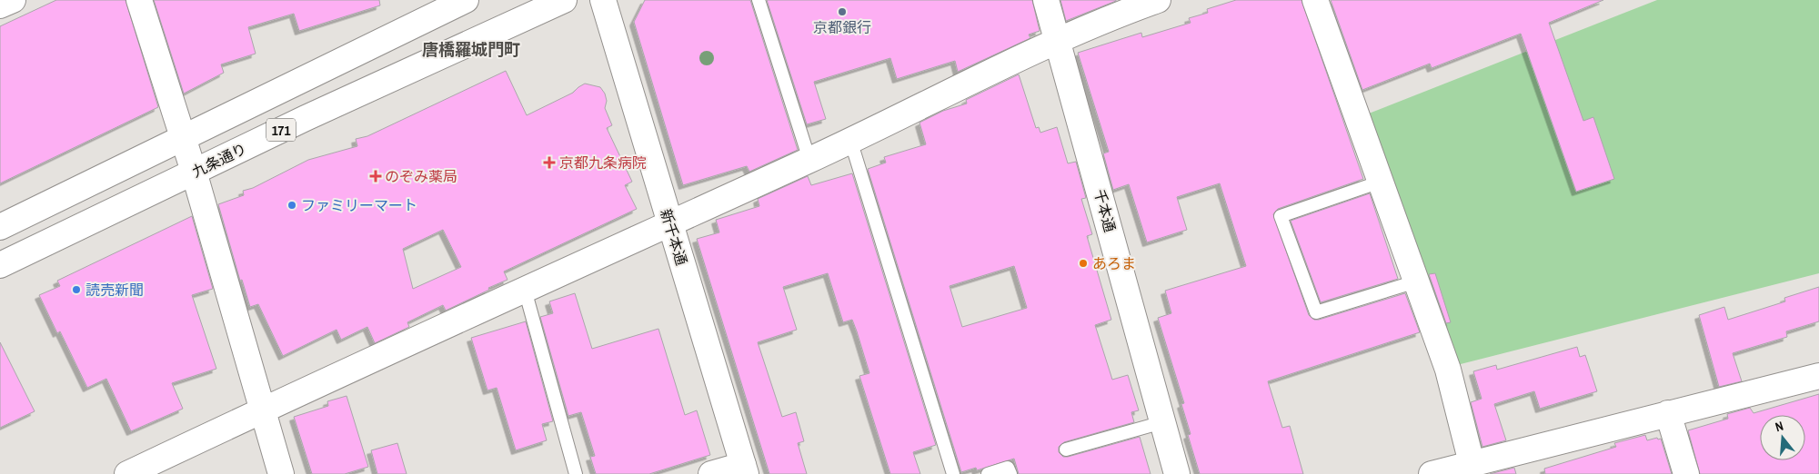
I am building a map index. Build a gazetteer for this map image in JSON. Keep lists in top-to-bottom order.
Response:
{
  "streets": {
    "main road": [
      "171",
      "九条通り",
      "千本通",
      "新千本通"
    ]
  },
  "districts": ["唐橋羅城門町"],
  "places": {
    "other": [
      "京都銀行",
      "ファミリーマート",
      "あろま",
      "読売新聞"
    ],
    "health": ["京都九条病院", "のぞみ薬局"]
  },
  "north": "top"
}
